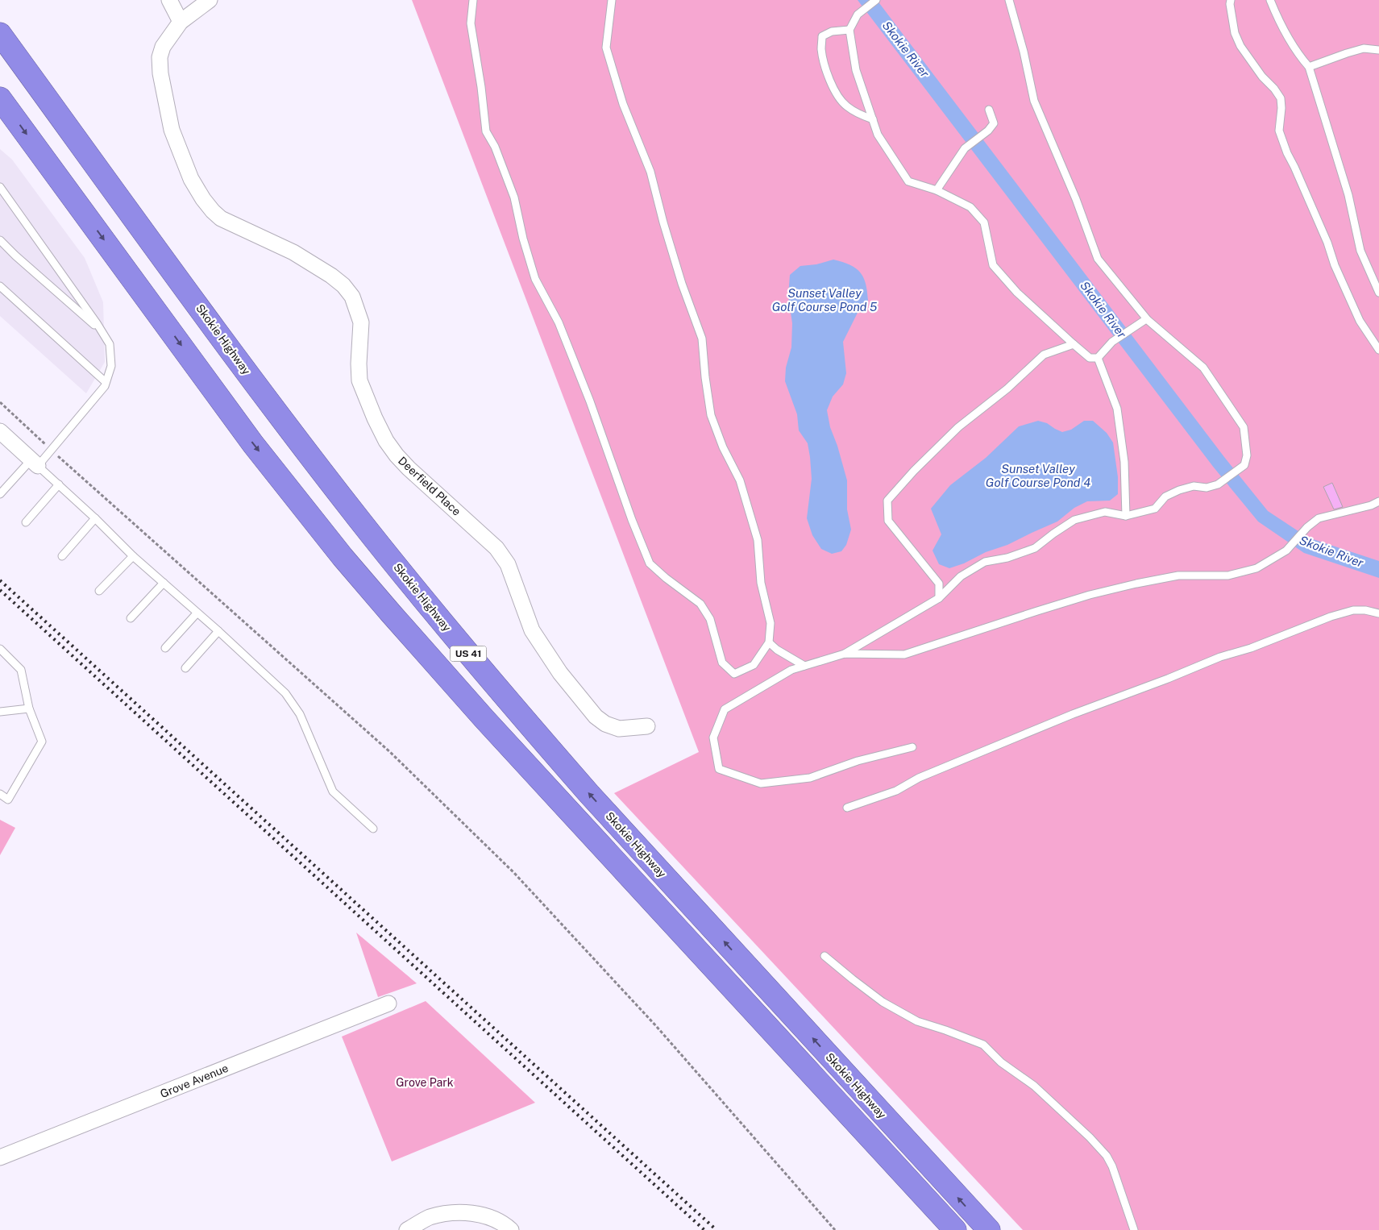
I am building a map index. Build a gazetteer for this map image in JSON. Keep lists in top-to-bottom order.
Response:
{
  "streets": {
    "highway": ["Skokie Highway", "US 41"],
    "street": ["Deerfield Place", "Grove Avenue"]
  },
  "water": ["Skokie River", "Sunset Valley Golf Course Pond 5", "Sunset Valley Golf Course Pond 4"],
  "parks": ["Grove Park"]
}
